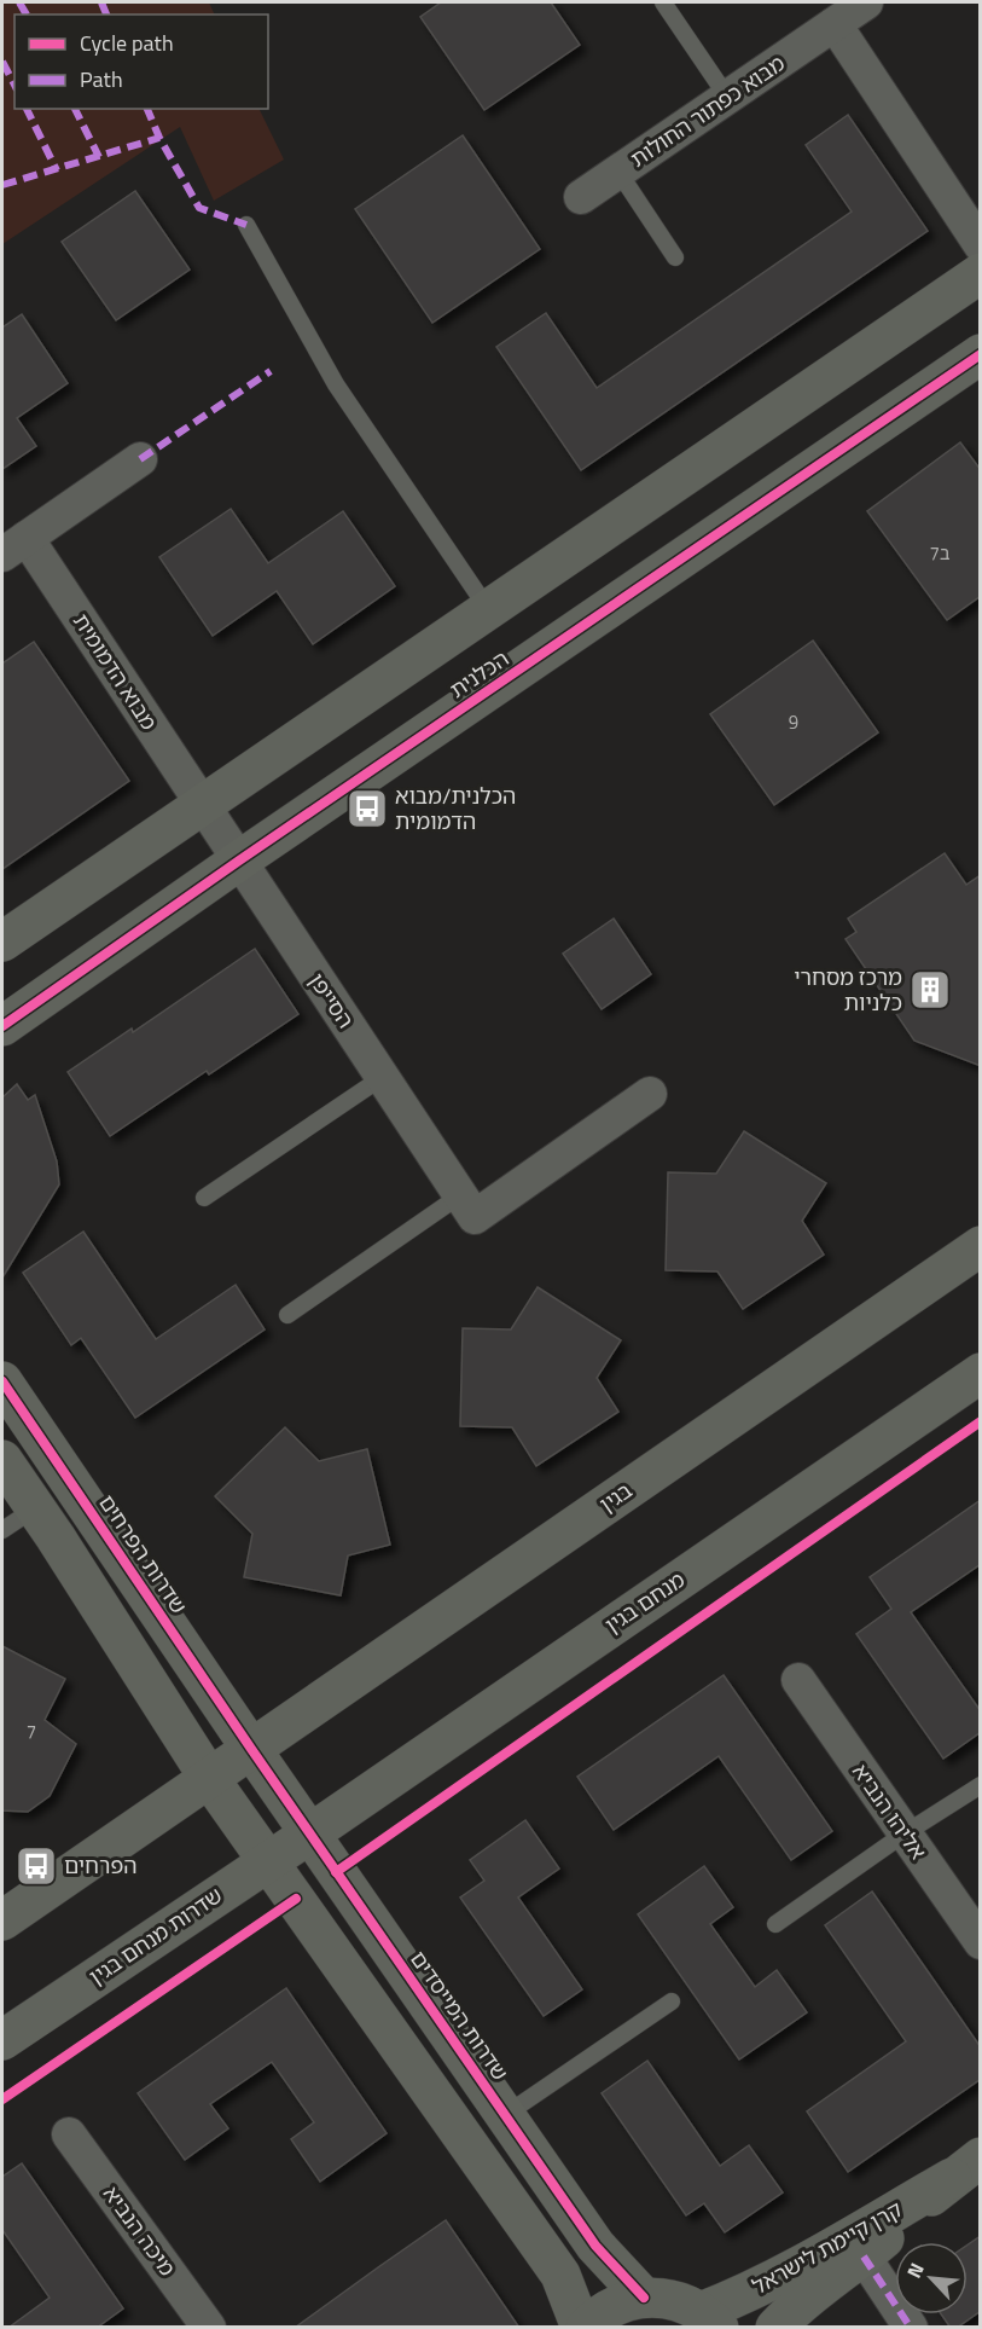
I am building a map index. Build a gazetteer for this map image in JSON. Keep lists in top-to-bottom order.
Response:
{
  "streets": {
    "street": [
      "מבוא כפתור החולות",
      "מבוא הדמומית",
      "הכלנית",
      "הסייפן",
      "בגין",
      "שדרות הפרחים",
      "מנחם בגין",
      "אליהו הנביא",
      "שדרות מנחם בגין",
      "שדרות המייסדים",
      "מיכה הנביא",
      "קרן קיימת לישראל"
    ]
  },
  "crossings": [
    ["מבוא הדמומית", "הסייפן"],
    ["הכלנית", "הסייפן"],
    ["בגין", "שדרות הפרחים"],
    ["בגין", "שדרות המייסדים"],
    ["שדרות הפרחים", "שדרות המייסדים"],
    ["מנחם בגין", "שדרות מנחם בגין"],
    ["מנחם בגין", "שדרות המייסדים"],
    ["שדרות מנחם בגין", "שדרות המייסדים"]
  ],
  "places": {
    "bus stop": ["הכלנית/מבוא הדמומית", "הפרחים"],
    "building": ["מרכז מסחרי כלניות"]
  },
  "house_numbers": ["7ב", "9", "7"],
  "legend": ["Cycle path", "Path"],
  "north": "top left"
}
